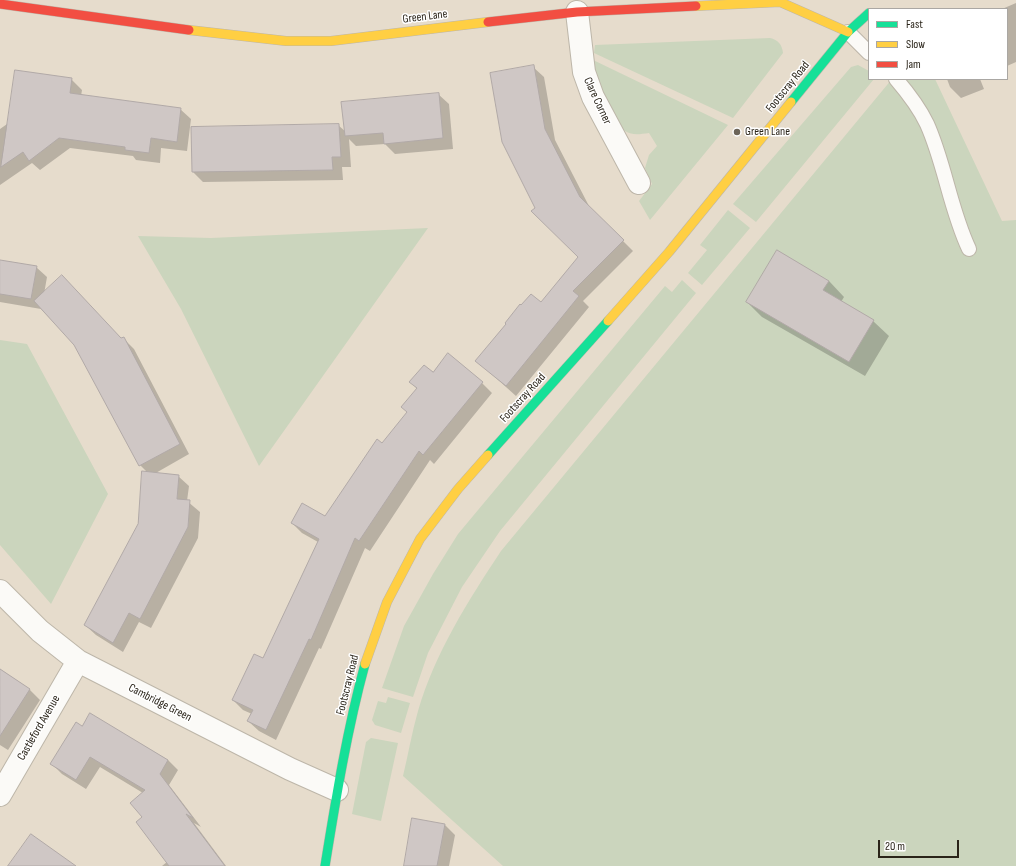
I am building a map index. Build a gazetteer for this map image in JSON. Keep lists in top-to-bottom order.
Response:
{
  "streets": {
    "main road": ["Green Lane", "Footscray Road"],
    "street": ["Clare Corner", "Cambridge Green", "Castleford Avenue"]
  },
  "crossings": [
    ["Green Lane", "Footscray Road"],
    ["Green Lane", "Clare Corner"],
    ["Footscray Road", "Cambridge Green"],
    ["Cambridge Green", "Castleford Avenue"]
  ],
  "places": ["Green Lane"],
  "legend": ["Fast", "Slow", "Jam"],
  "scale_bar": "20 m"
}
